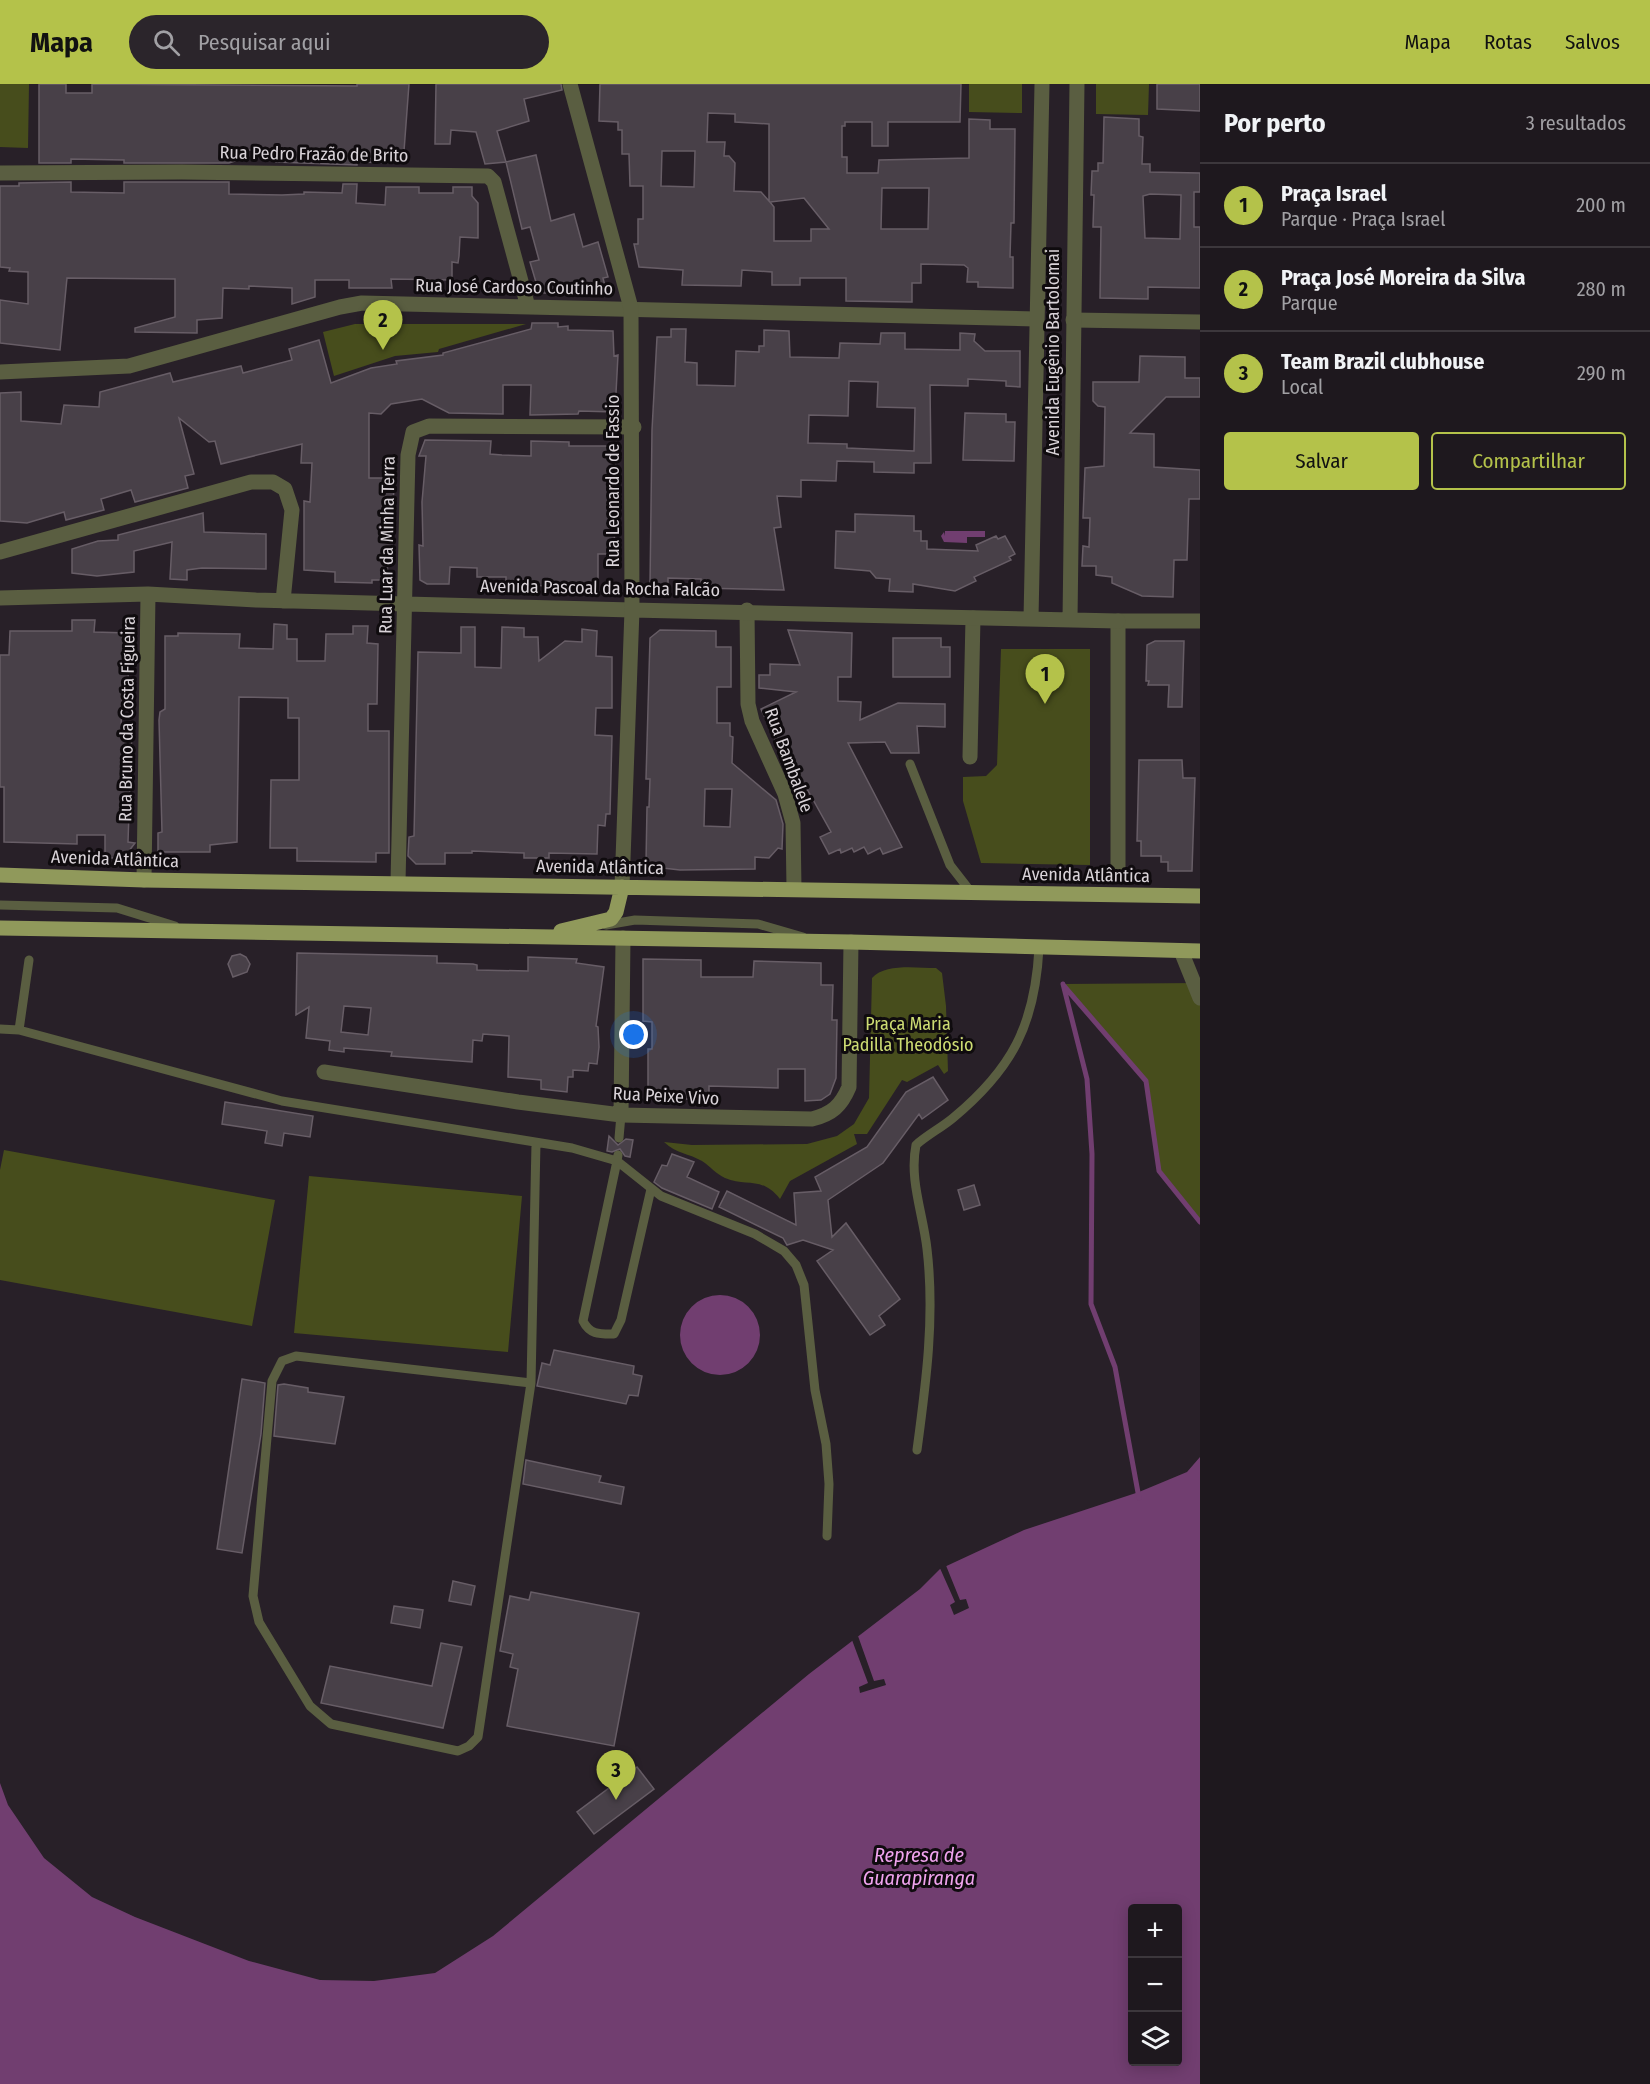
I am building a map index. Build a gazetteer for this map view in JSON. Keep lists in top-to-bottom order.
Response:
{
  "streets": {
    "main road": ["Avenida Atlântica"],
    "street": [
      "Rua Pedro Frazão de Brito",
      "Rua José Cardoso Coutinho",
      "Avenida Eugênio Bartolomai",
      "Rua Leonardo de Fassio",
      "Rua Luar da Minha Terra",
      "Avenida Pascoal da Rocha Falcão",
      "Rua Bruno da Costa Figueira",
      "Rua Bambalele",
      "Rua Peixe Vivo"
    ]
  },
  "crossings": [
    ["Rua Pedro Frazão de Brito", "Rua José Cardoso Coutinho"],
    ["Rua José Cardoso Coutinho", "Avenida Eugênio Bartolomai"],
    ["Rua José Cardoso Coutinho", "Rua Leonardo de Fassio"],
    ["Avenida Eugênio Bartolomai", "Avenida Pascoal da Rocha Falcão"],
    ["Rua Leonardo de Fassio", "Rua Luar da Minha Terra"],
    ["Rua Leonardo de Fassio", "Avenida Pascoal da Rocha Falcão"],
    ["Rua Leonardo de Fassio", "Avenida Atlântica"],
    ["Rua Luar da Minha Terra", "Avenida Pascoal da Rocha Falcão"],
    ["Rua Luar da Minha Terra", "Avenida Atlântica"],
    ["Avenida Pascoal da Rocha Falcão", "Rua Bruno da Costa Figueira"],
    ["Avenida Pascoal da Rocha Falcão", "Rua Bambalele"],
    ["Rua Bruno da Costa Figueira", "Avenida Atlântica"],
    ["Rua Bambalele", "Avenida Atlântica"]
  ],
  "water": ["Represa de Guarapiranga"],
  "parks": ["Praça Maria Padilla Theodósio"],
  "page": {
    "header": "Mapa",
    "search": "Pesquisar aqui",
    "nav": ["Mapa", "Rotas", "Salvos"],
    "heading": ["Por perto", "3 resultados"],
    "list": [
      {
        "mark": "1",
        "name": "Praça Israel",
        "note": "Parque · Praça Israel",
        "value": "200 m"
      },
      {
        "mark": "2",
        "name": "Praça José Moreira da Silva",
        "note": "Parque",
        "value": "280 m"
      },
      {
        "mark": "3",
        "name": "Team Brazil clubhouse",
        "note": "Local",
        "value": "290 m"
      }
    ],
    "pins": ["2", "1", "3"],
    "buttons": ["Salvar", "Compartilhar"],
    "map_buttons": ["+", "−"]
  }
}
